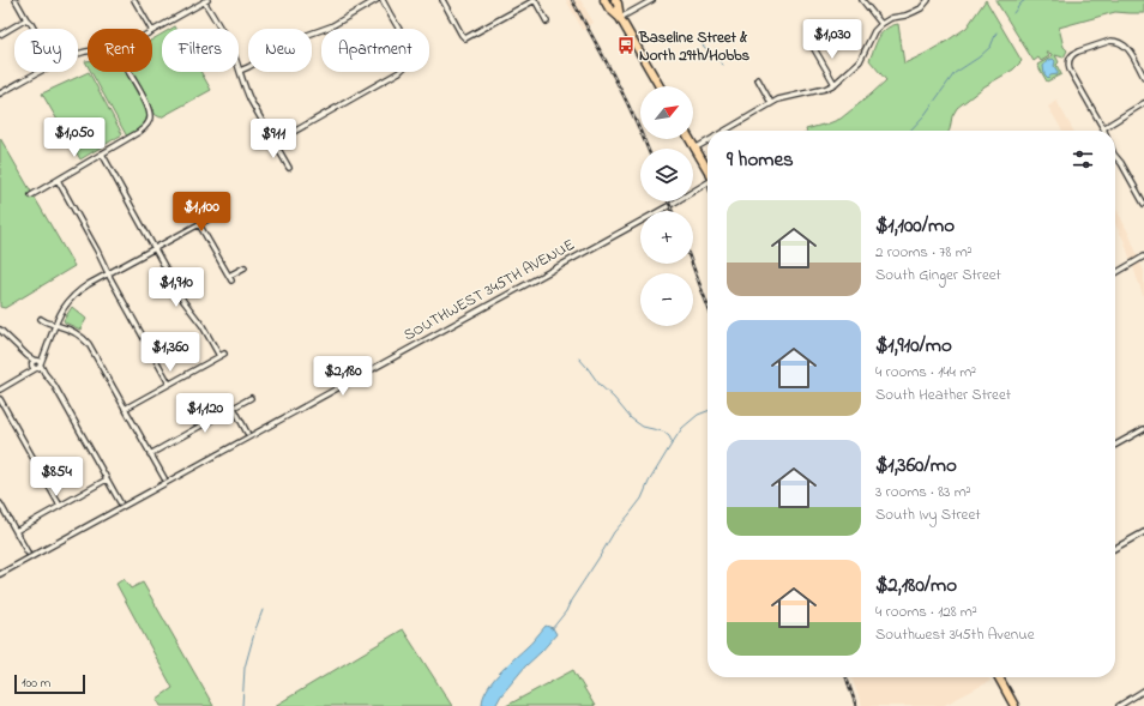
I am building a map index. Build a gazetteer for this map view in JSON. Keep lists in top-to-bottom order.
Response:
{
  "streets": {
    "street": ["SOUTHWEST 345TH AVENUE"]
  },
  "places": {
    "bus stop": ["Baseline Street & North 29th/Hobbs"]
  },
  "scale_bar": "100 m",
  "north": "top right",
  "page": {
    "price": [
      "$1,030",
      "$1,050",
      "$911",
      "$1,100",
      "$1,910",
      "$1,360",
      "$2,180",
      "$1,120",
      "$854"
    ],
    "chip": [
      "Buy",
      "Rent",
      "Filters",
      "New",
      "Apartment"
    ],
    "map_buttons": ["+", "−"],
    "heading": "9 homes",
    "list": [
      {
        "name": "$1,100/mo",
        "note": "2 rooms · 78 m² · South Ginger Street"
      },
      {
        "name": "$1,910/mo",
        "note": "4 rooms · 144 m² · South Heather Street"
      },
      {
        "name": "$1,360/mo",
        "note": "3 rooms · 83 m² · South Ivy Street"
      },
      {
        "name": "$2,180/mo",
        "note": "4 rooms · 128 m² · Southwest 345th Avenue"
      }
    ],
    "scale": "100 m"
  }
}
